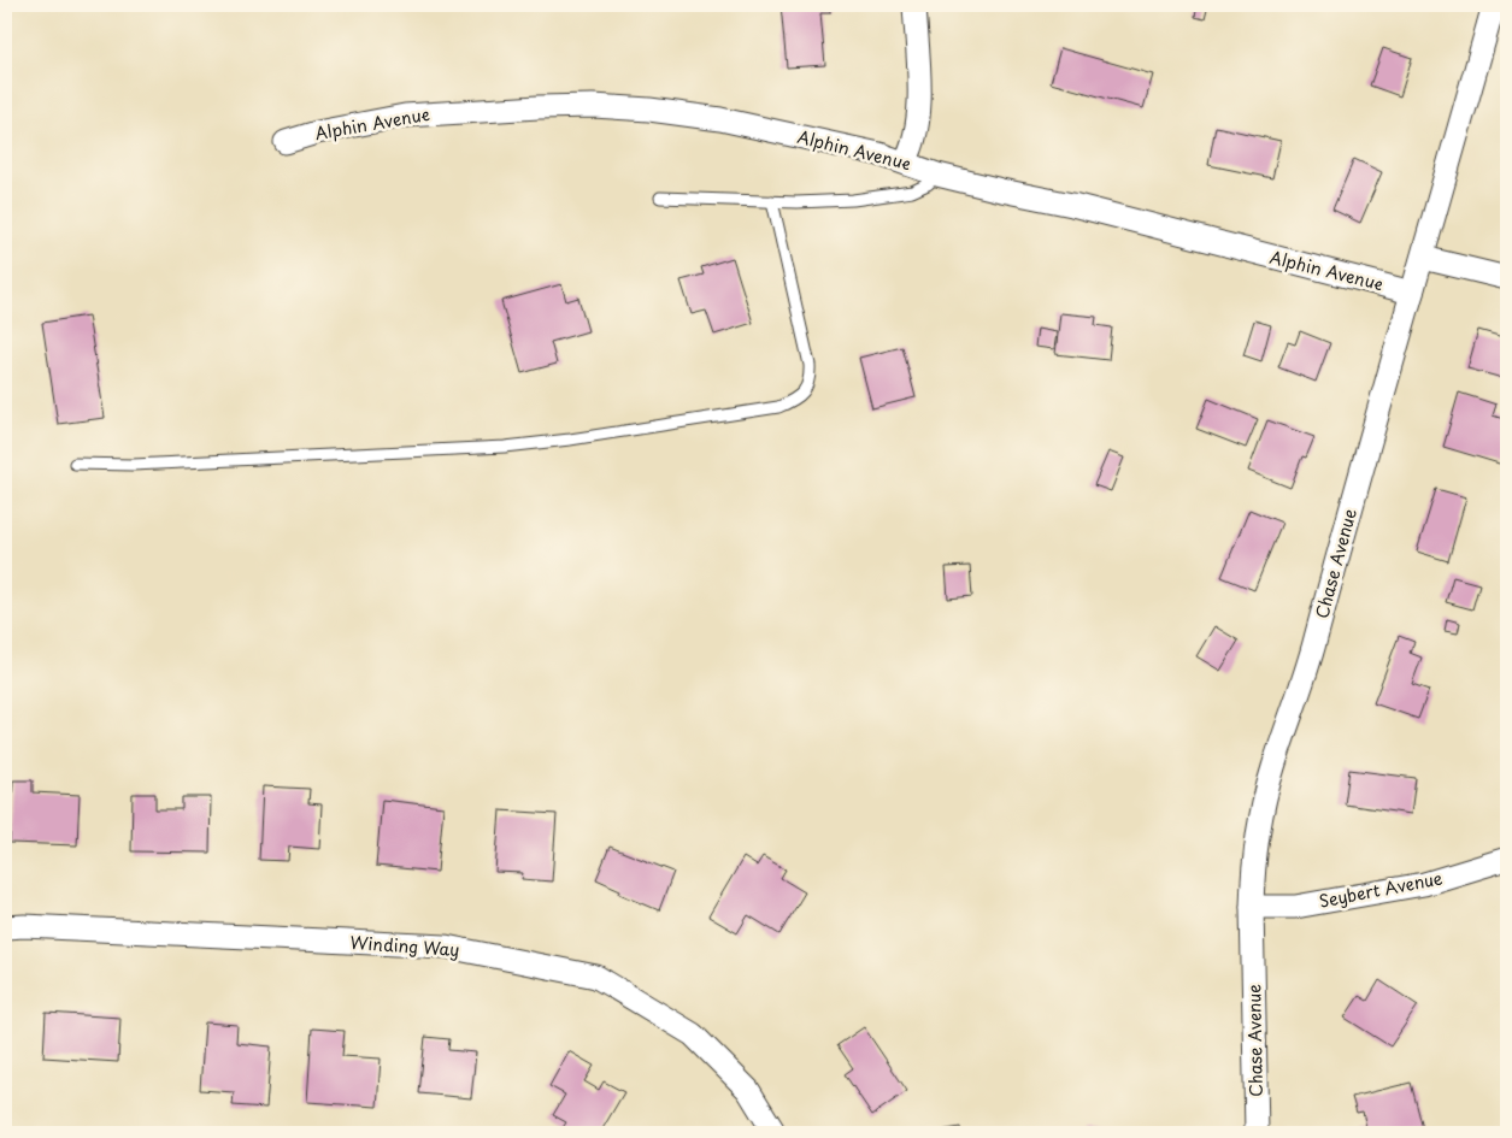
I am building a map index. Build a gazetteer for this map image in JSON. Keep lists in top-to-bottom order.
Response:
{
  "streets": {
    "street": [
      "Alphin Avenue",
      "Chase Avenue",
      "Seybert Avenue",
      "Winding Way"
    ]
  },
  "crossings": [
    ["Alphin Avenue", "Chase Avenue"],
    ["Chase Avenue", "Seybert Avenue"]
  ]
}
